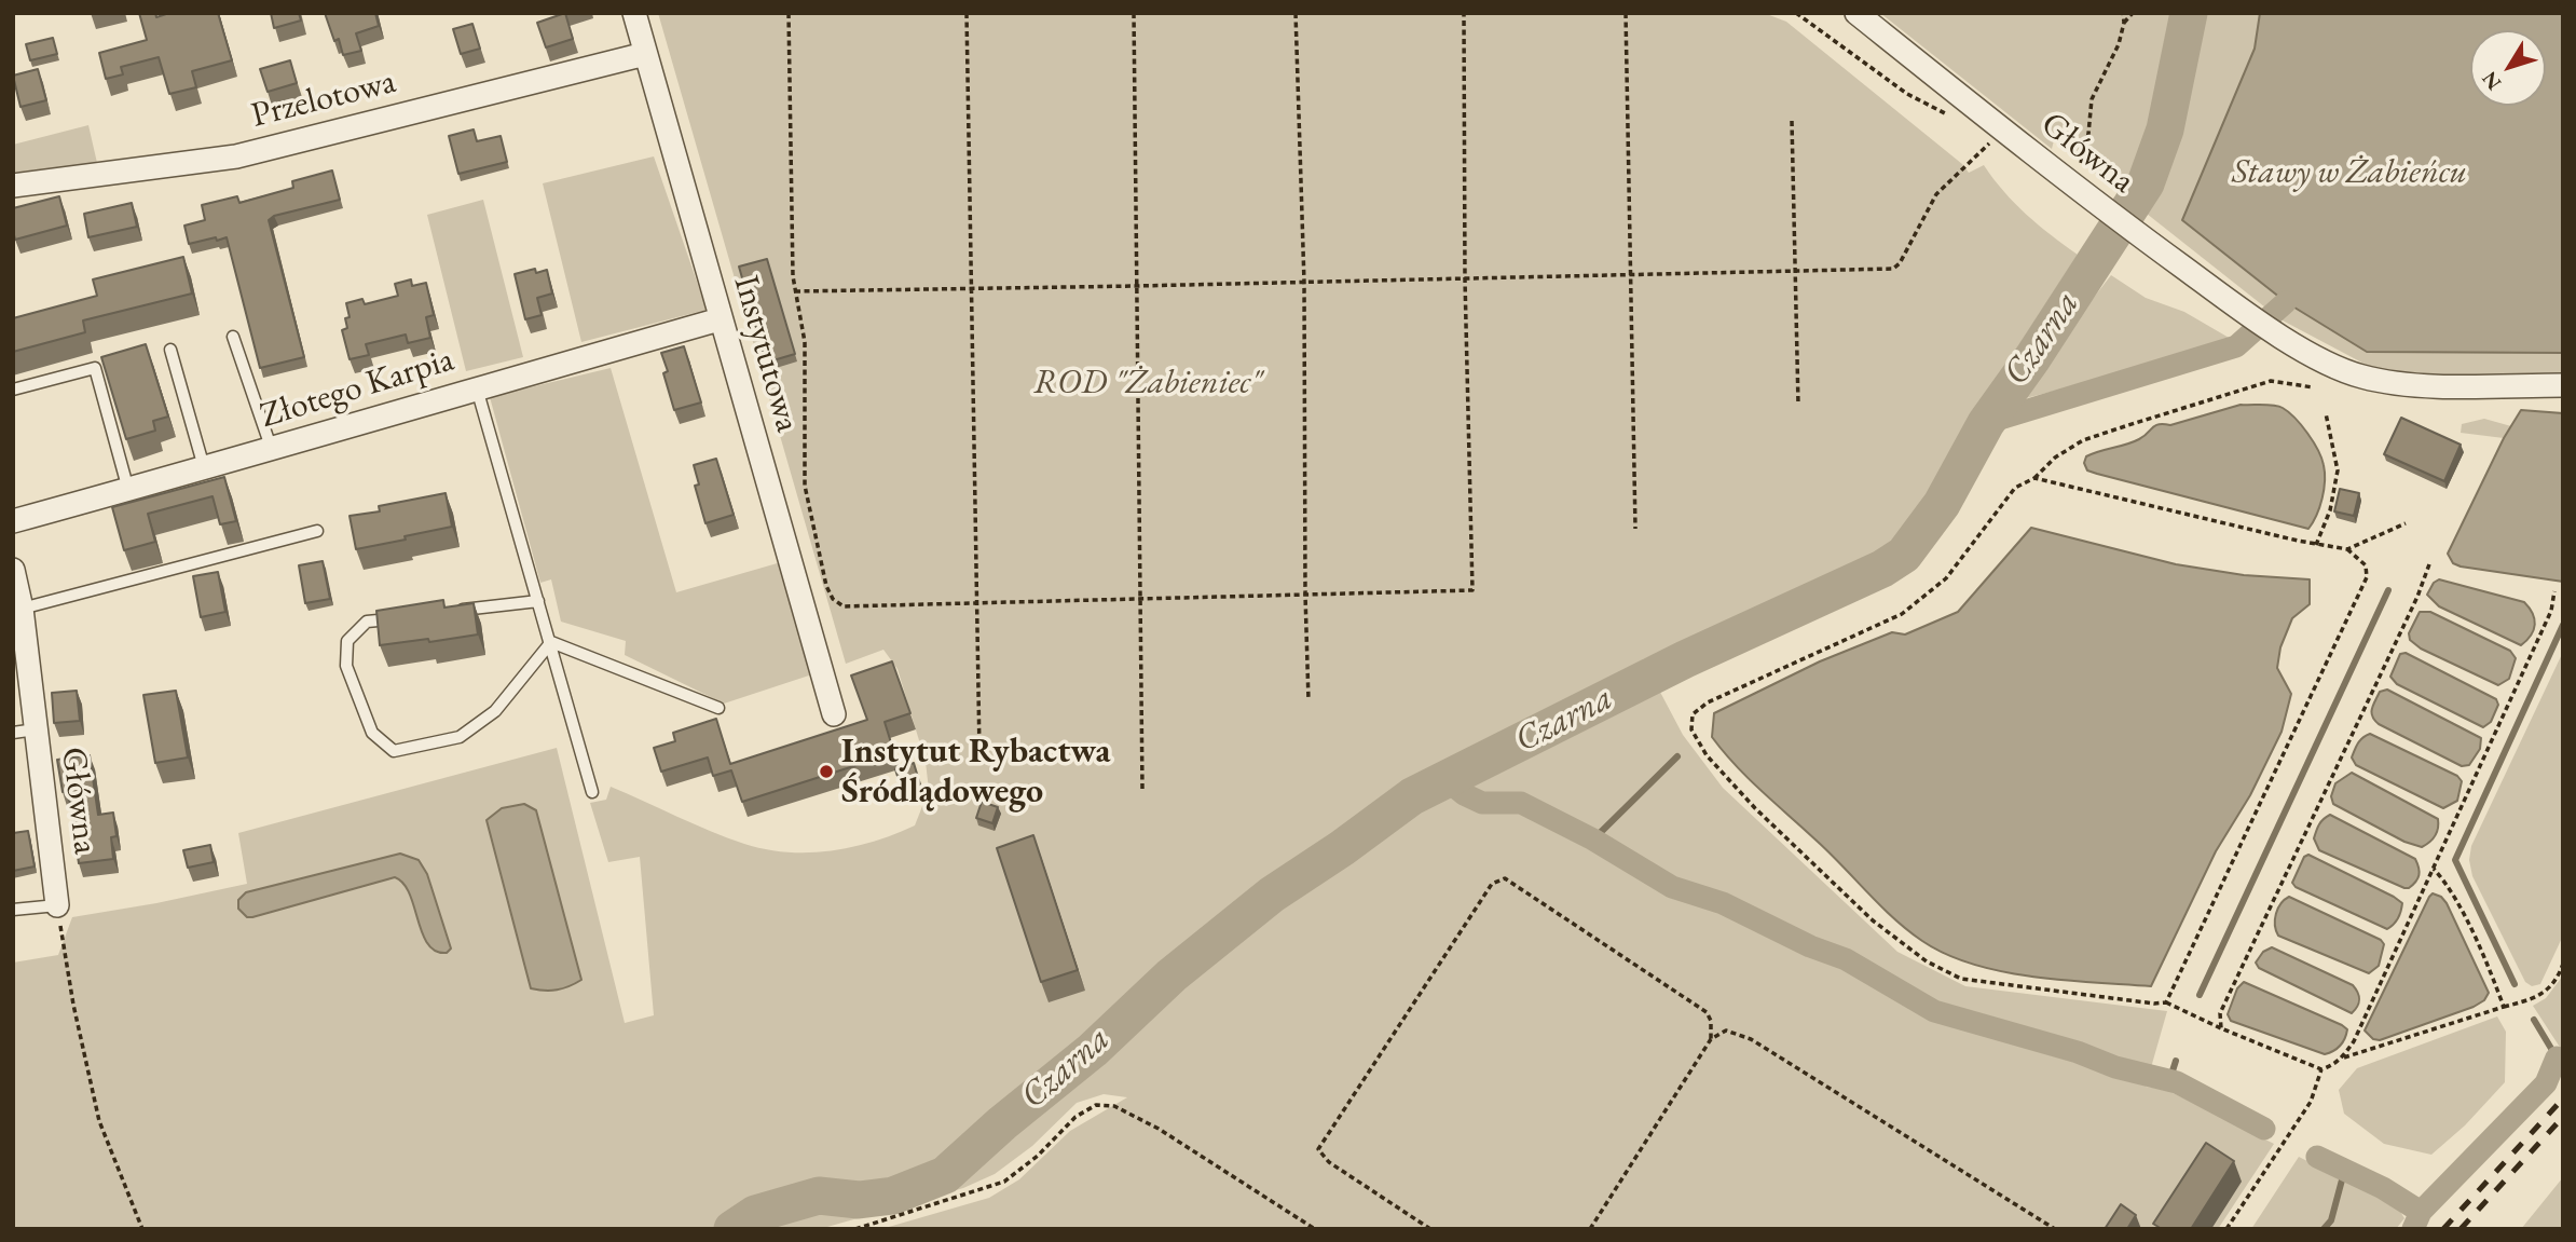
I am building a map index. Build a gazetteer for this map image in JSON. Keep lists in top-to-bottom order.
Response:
{
  "streets": {
    "street": [
      "Przelotowa",
      "Główna",
      "Instytutowa",
      "Złotego Karpia"
    ]
  },
  "crossings": [
    ["Przelotowa", "Instytutowa"],
    ["Instytutowa", "Złotego Karpia"]
  ],
  "water": ["Czarna"],
  "parks": ["Stawy w Żabieńcu", "ROD \"Żabieniec\""],
  "places": ["Instytut Rybactwa Śródlądowego"],
  "north": "bottom left"
}
